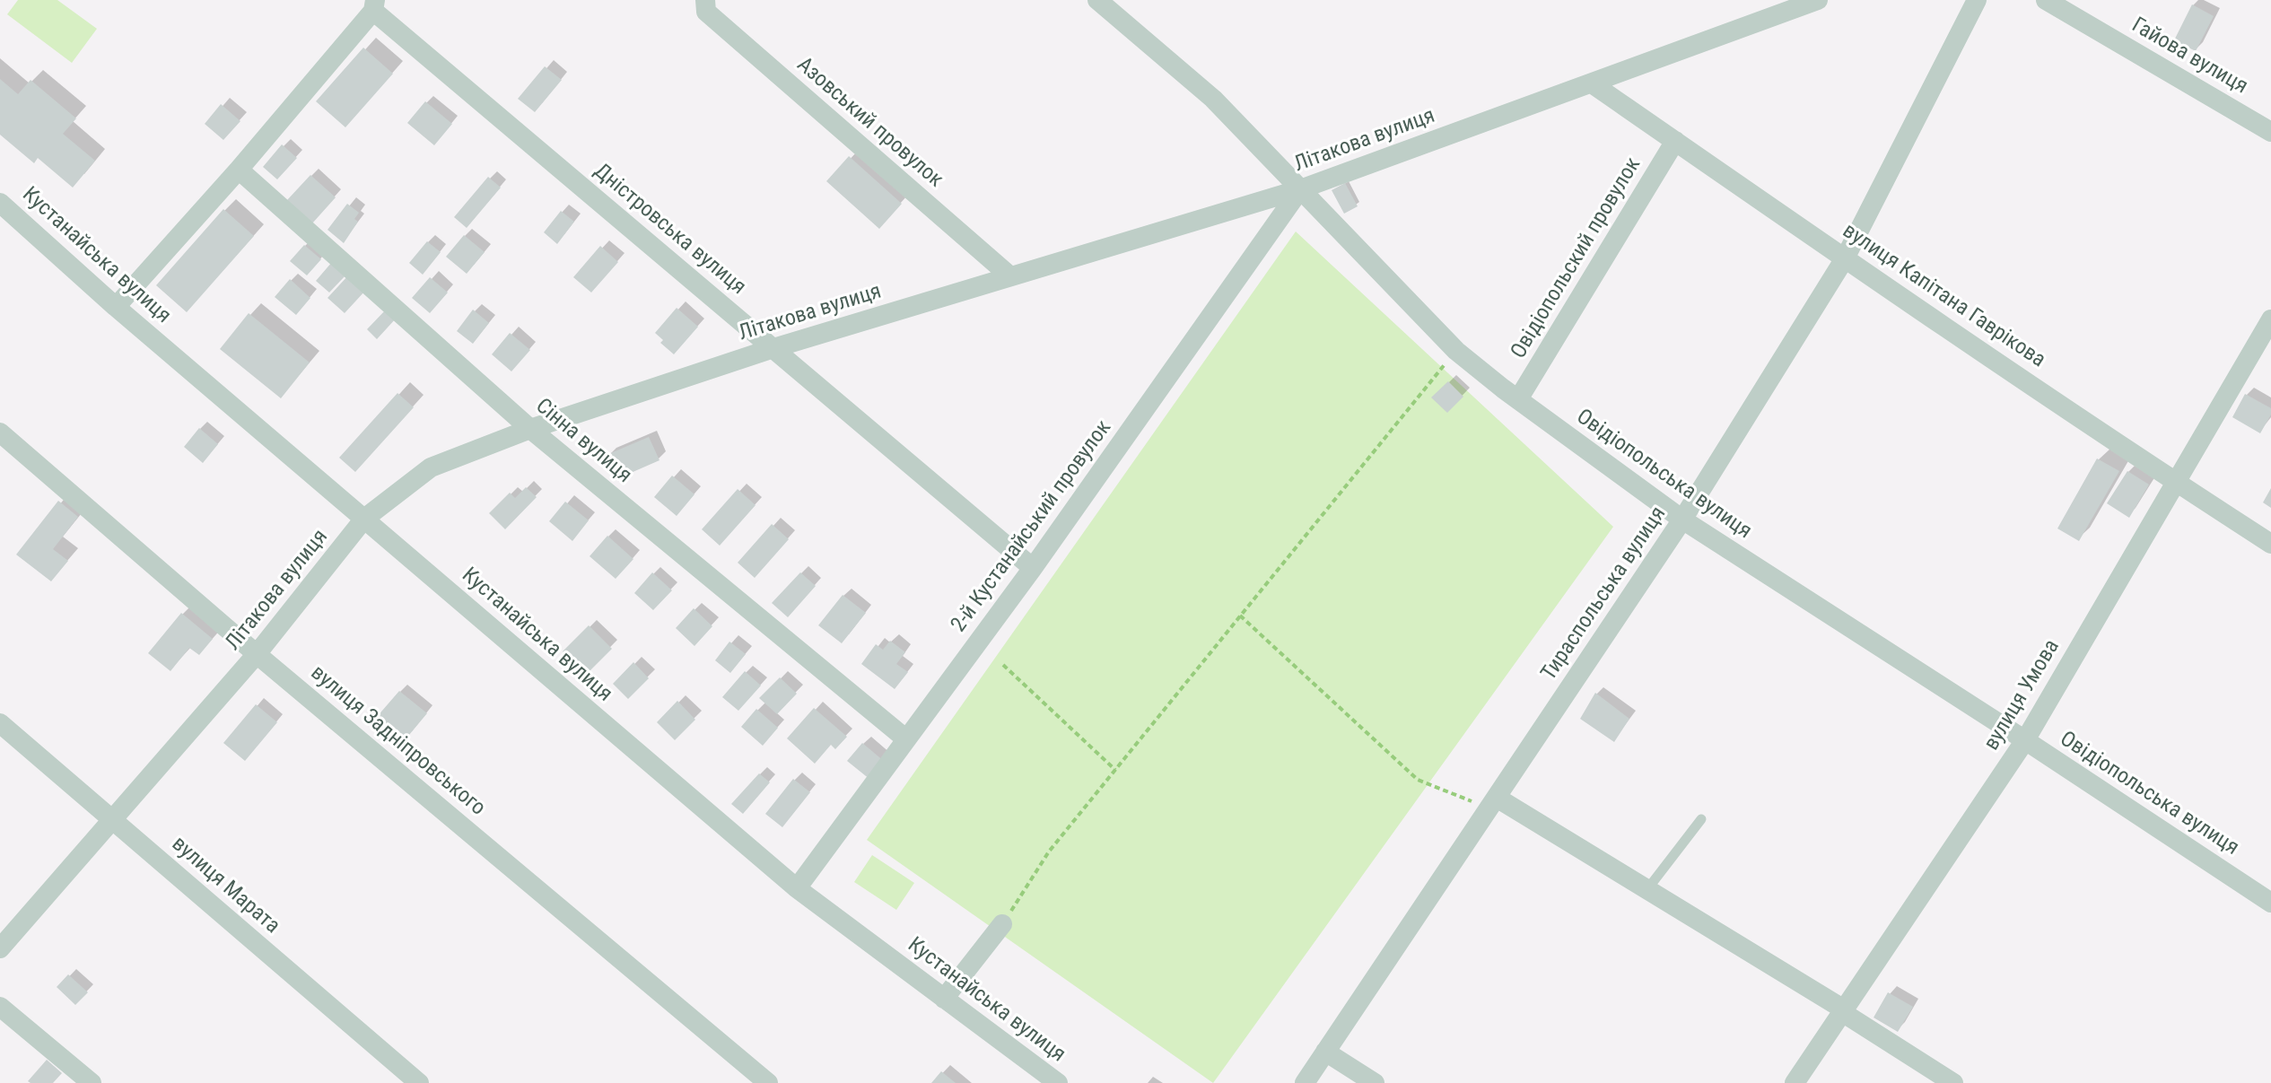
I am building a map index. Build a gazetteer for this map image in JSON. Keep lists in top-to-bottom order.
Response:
{
  "streets": {
    "street": [
      "Гайова вулиця",
      "Азовський провулок",
      "Літакова вулиця",
      "Дністровська вулиця",
      "Кустанайська вулиця",
      "Овідіопольский провулок",
      "вулиця Капітана Гаврікова",
      "Сінна вулиця",
      "Овідіопольська вулиця",
      "2-й Кустанайський провулок",
      "Тираспольська вулиця",
      "вулиця Умова",
      "вулиця Задніпровського",
      "вулиця Марата"
    ]
  },
  "crossings": [
    ["Азовський провулок", "Літакова вулиця"],
    ["Літакова вулиця", "Дністровська вулиця"],
    ["Літакова вулиця", "Кустанайська вулиця"],
    ["Літакова вулиця", "вулиця Капітана Гаврікова"],
    ["Літакова вулиця", "Сінна вулиця"],
    ["Літакова вулиця", "Овідіопольська вулиця"],
    ["Літакова вулиця", "2-й Кустанайський провулок"],
    ["Літакова вулиця", "вулиця Задніпровського"],
    ["Літакова вулиця", "вулиця Марата"],
    ["Дністровська вулиця", "2-й Кустанайський провулок"],
    ["Кустанайська вулиця", "2-й Кустанайський провулок"],
    ["Овідіопольский провулок", "вулиця Капітана Гаврікова"],
    ["Овідіопольский провулок", "Овідіопольська вулиця"],
    ["вулиця Капітана Гаврікова", "Тираспольська вулиця"],
    ["вулиця Капітана Гаврікова", "вулиця Умова"],
    ["Сінна вулиця", "2-й Кустанайський провулок"],
    ["Овідіопольська вулиця", "2-й Кустанайський провулок"],
    ["Овідіопольська вулиця", "Тираспольська вулиця"],
    ["Овідіопольська вулиця", "вулиця Умова"]
  ]
}
